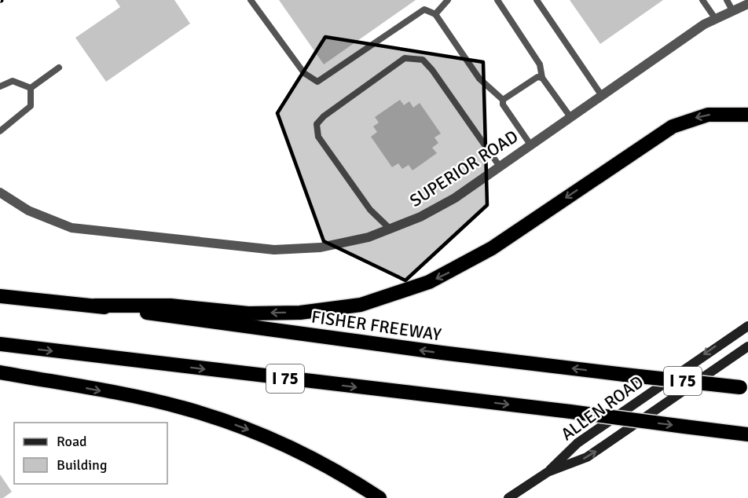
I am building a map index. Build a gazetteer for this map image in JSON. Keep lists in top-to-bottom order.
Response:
{
  "streets": {
    "highway": ["FISHER FREEWAY", "I 75"],
    "main road": ["ALLEN ROAD"],
    "street": ["SUPERIOR ROAD"]
  },
  "legend": ["Road", "Building"]
}
